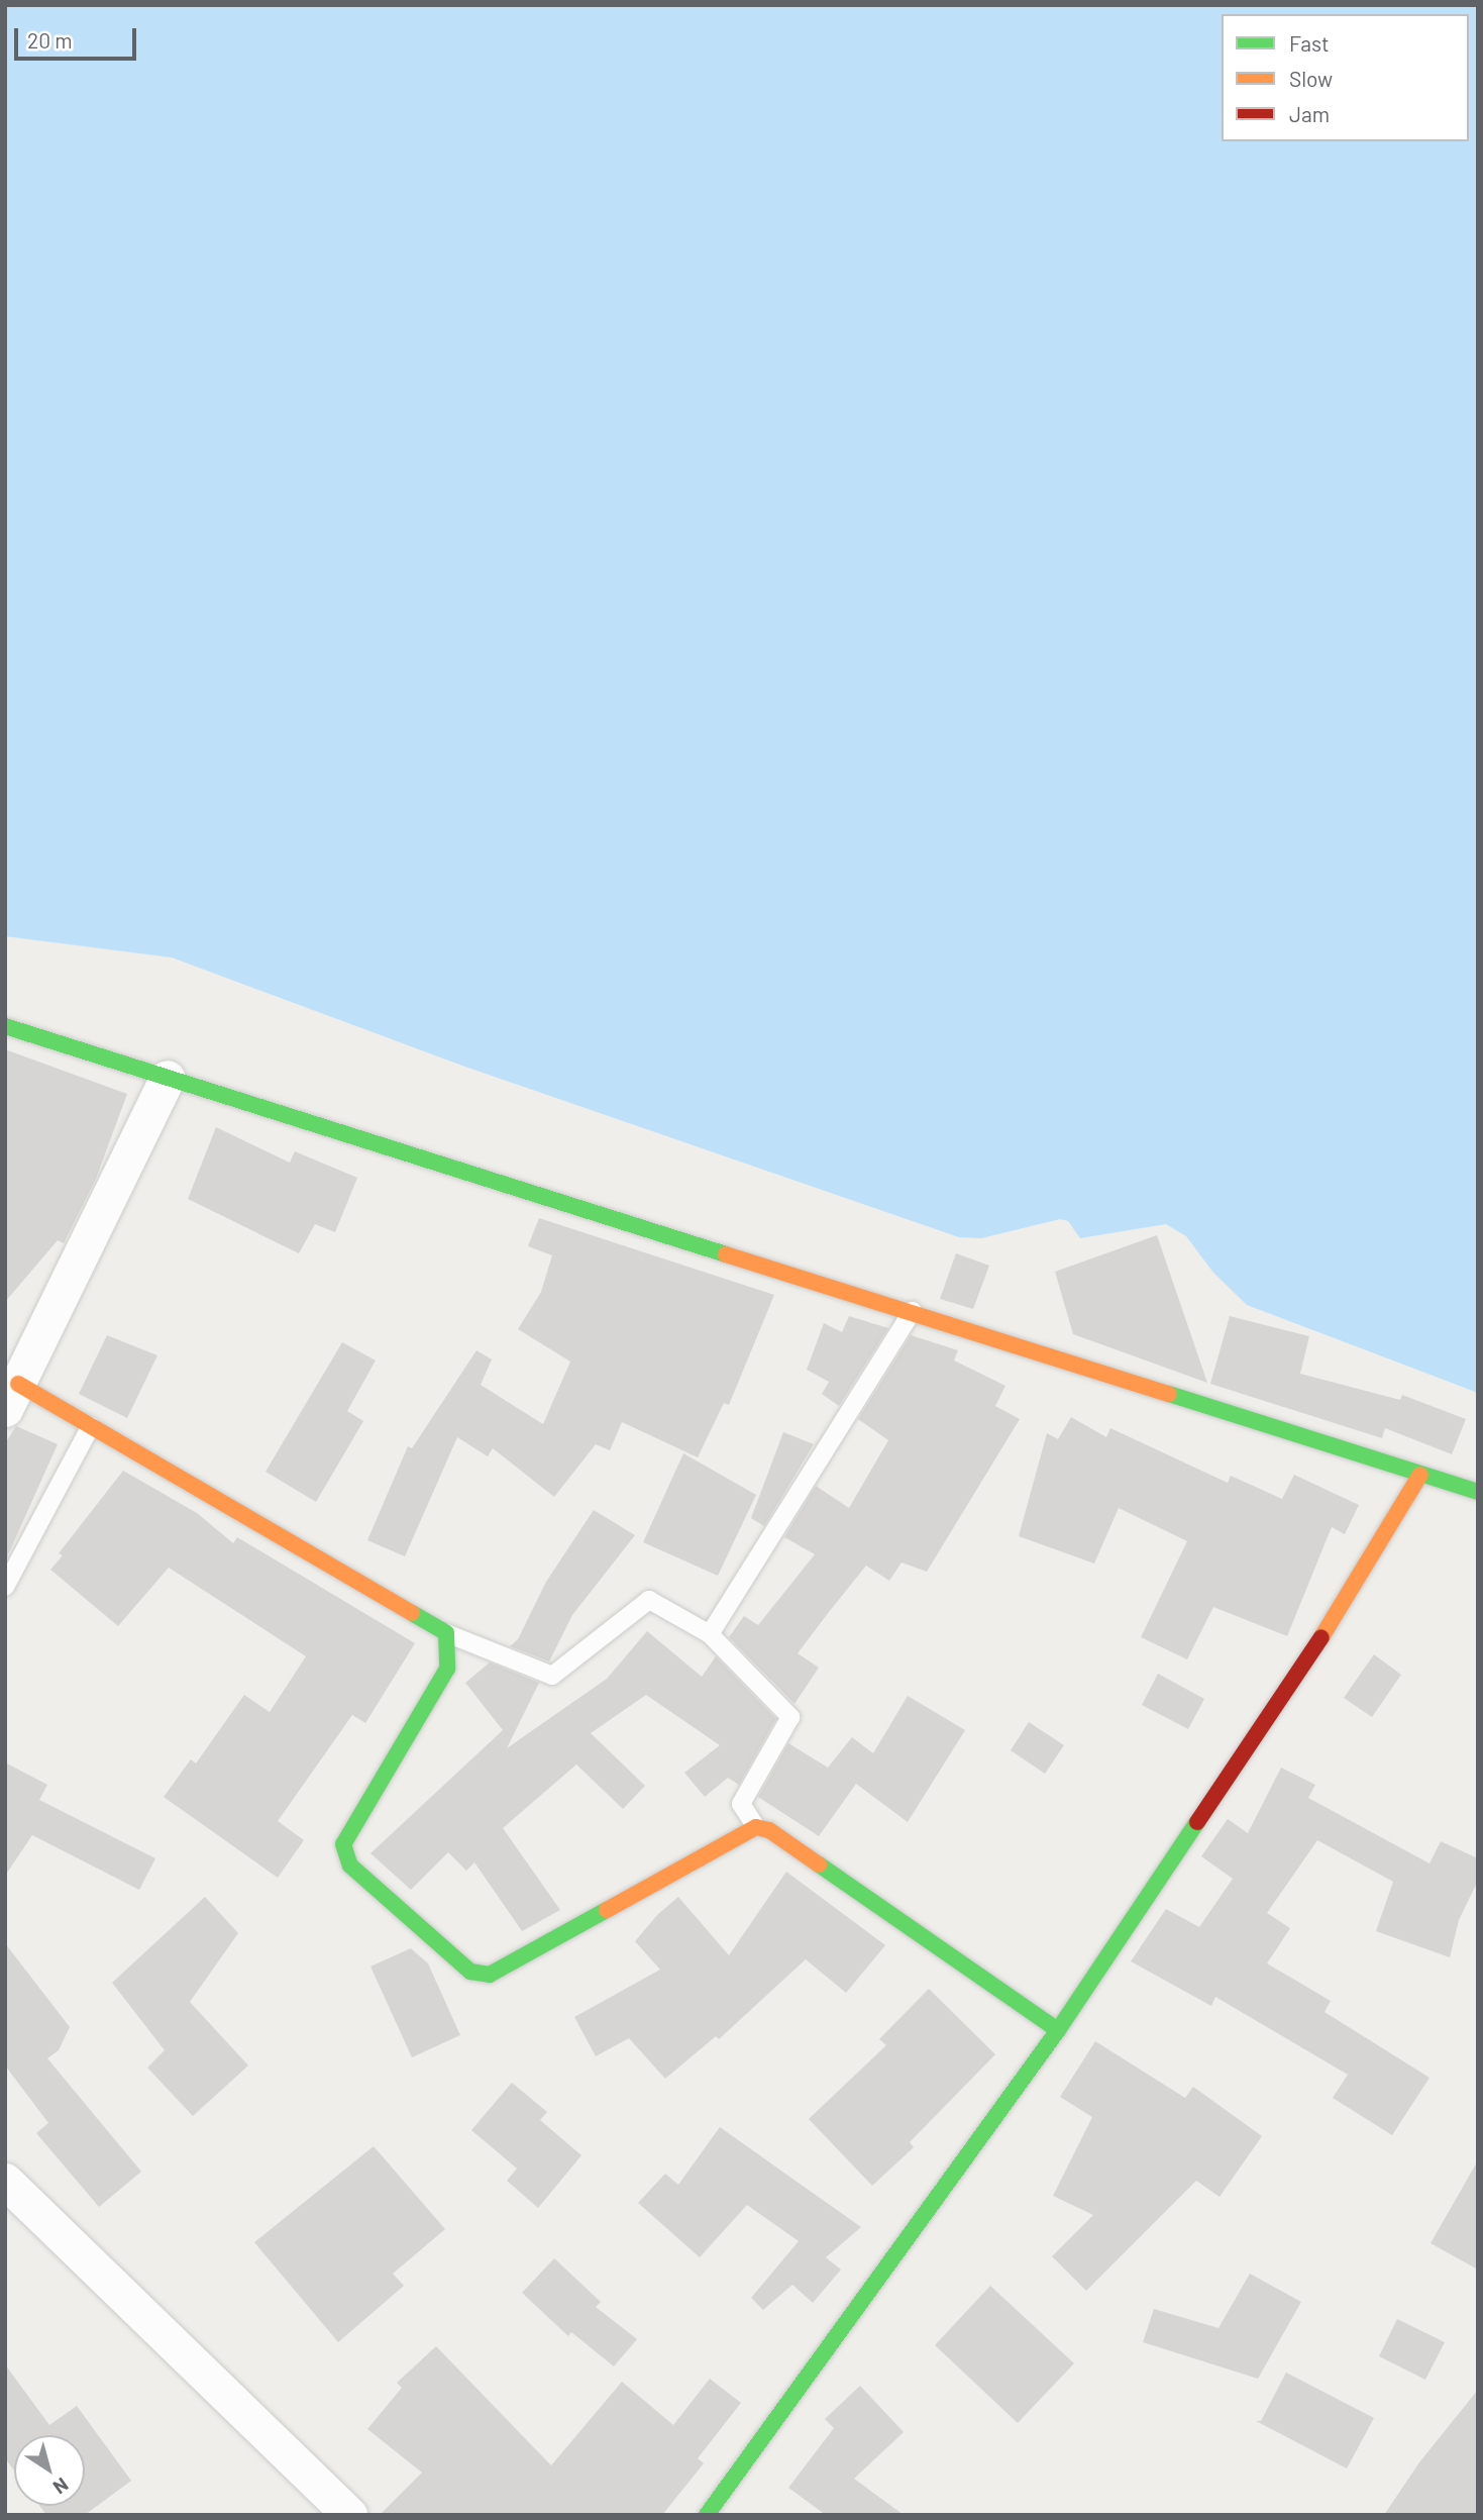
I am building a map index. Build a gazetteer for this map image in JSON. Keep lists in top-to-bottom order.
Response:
{
  "legend": ["Fast", "Slow", "Jam"],
  "scale_bar": "20 m",
  "north": "bottom right"
}
